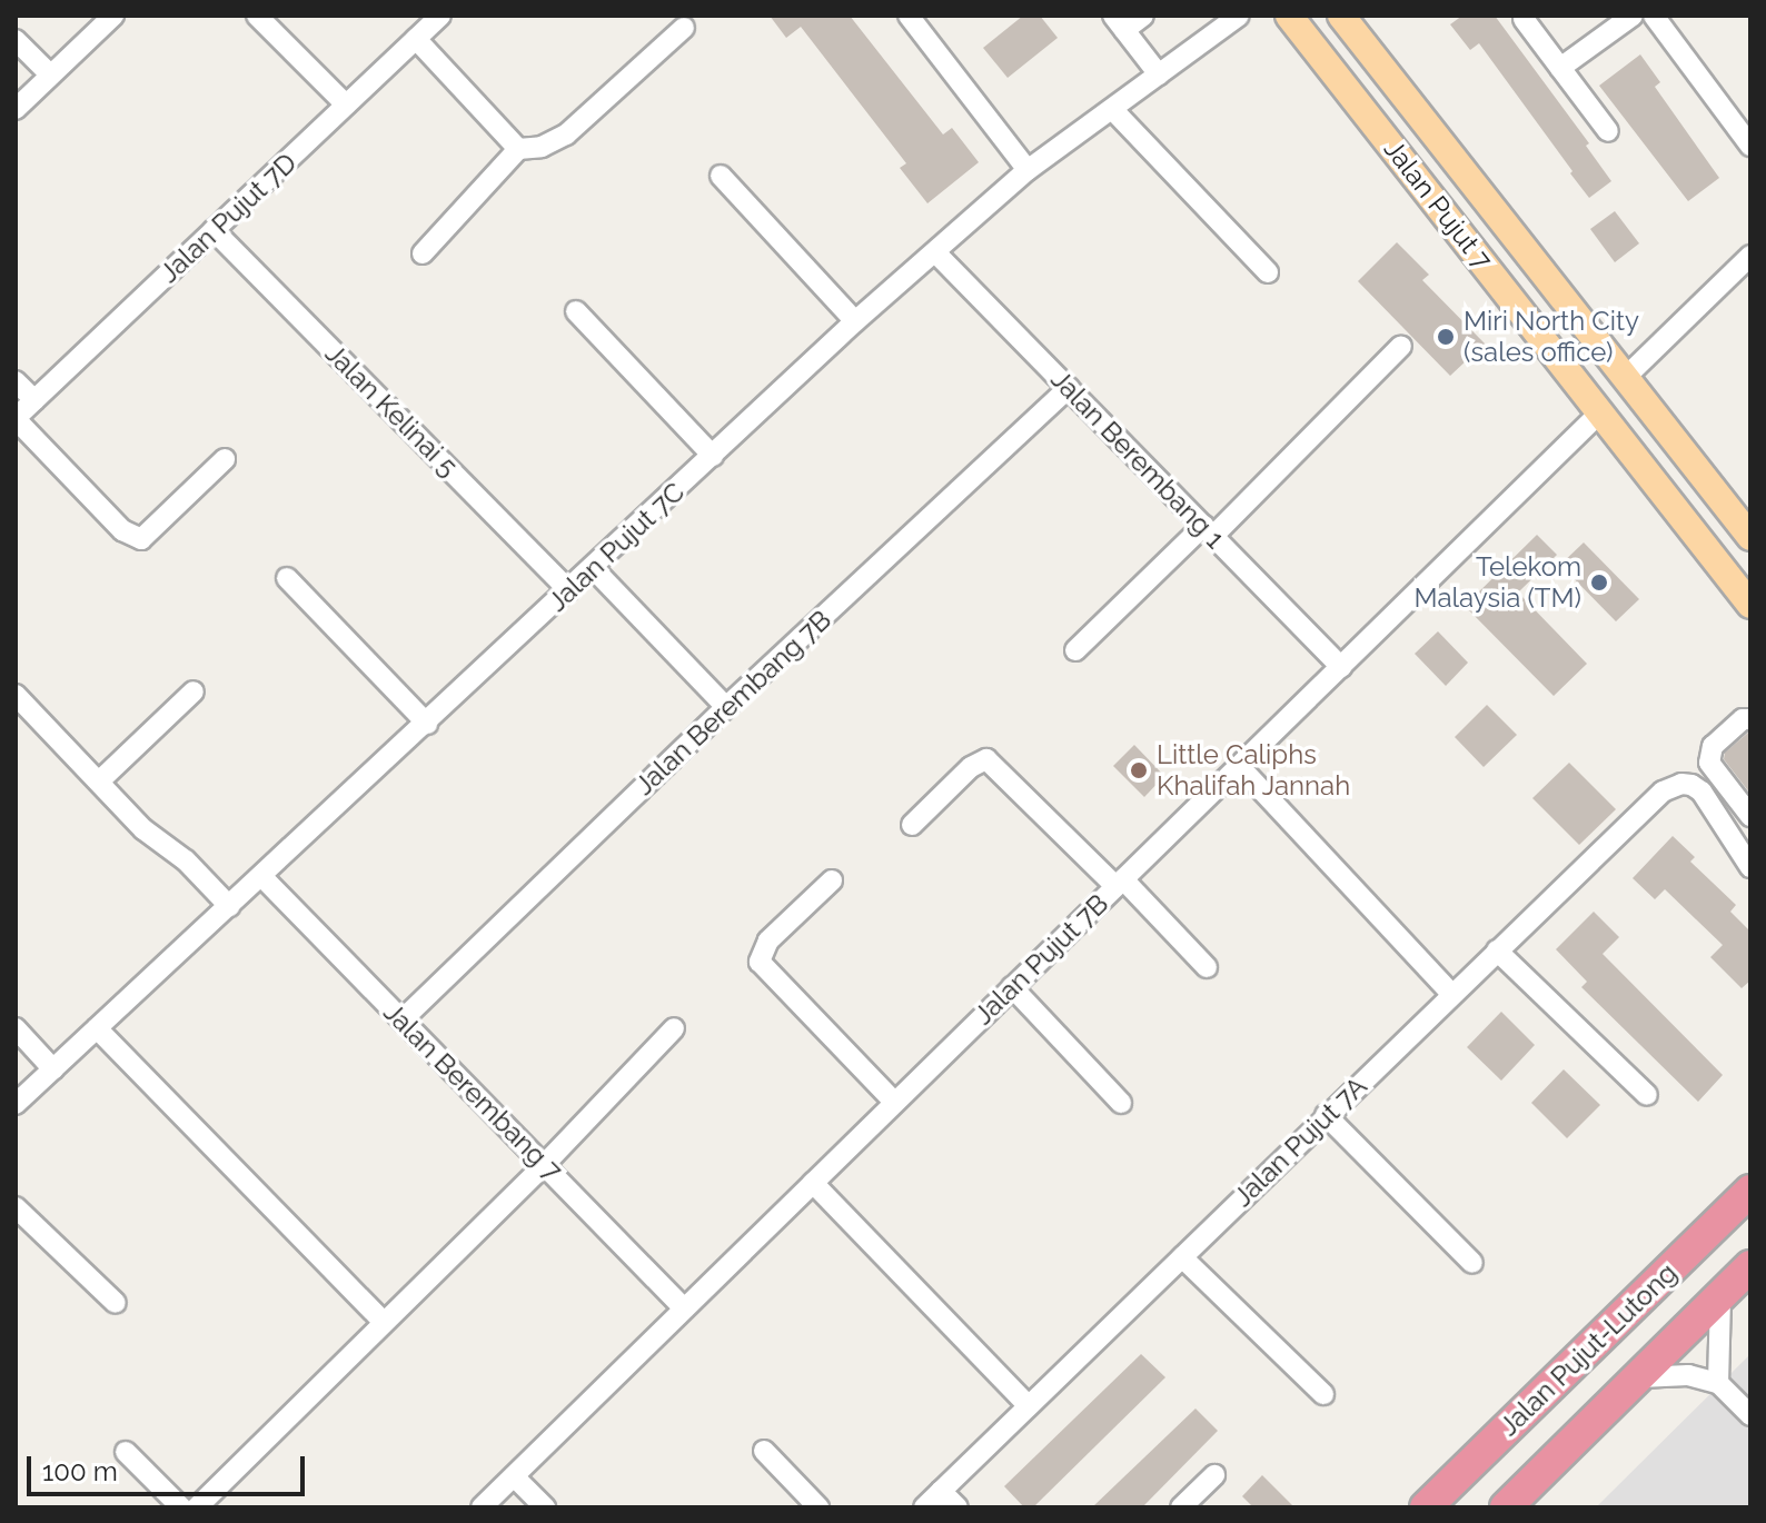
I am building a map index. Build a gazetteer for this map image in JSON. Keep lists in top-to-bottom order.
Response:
{
  "streets": {
    "highway": ["Jalan Pujut-Lutong"],
    "main road": ["Jalan Pujut 7"],
    "street": [
      "Jalan Pujut 7D",
      "Jalan Kelinai 5",
      "Jalan Berembang 1",
      "Jalan Pujut 7C",
      "Jalan Berembang 7B",
      "Jalan Pujut 7B",
      "Jalan Berembang 7",
      "Jalan Pujut 7A"
    ]
  },
  "crossings": [
    ["Jalan Pujut 7", "Jalan Pujut 7B"],
    ["Jalan Pujut 7D", "Jalan Kelinai 5"],
    ["Jalan Kelinai 5", "Jalan Pujut 7C"],
    ["Jalan Berembang 1", "Jalan Pujut 7C"],
    ["Jalan Berembang 1", "Jalan Berembang 7B"],
    ["Jalan Berembang 1", "Jalan Pujut 7B"],
    ["Jalan Pujut 7C", "Jalan Berembang 7"],
    ["Jalan Berembang 7B", "Jalan Berembang 7"],
    ["Jalan Pujut 7B", "Jalan Berembang 7"]
  ],
  "places": ["Miri North City (sales office)", "Telekom Malaysia (TM)", "Little Caliphs Khalifah Jannah"],
  "scale_bar": "100 m"
}
